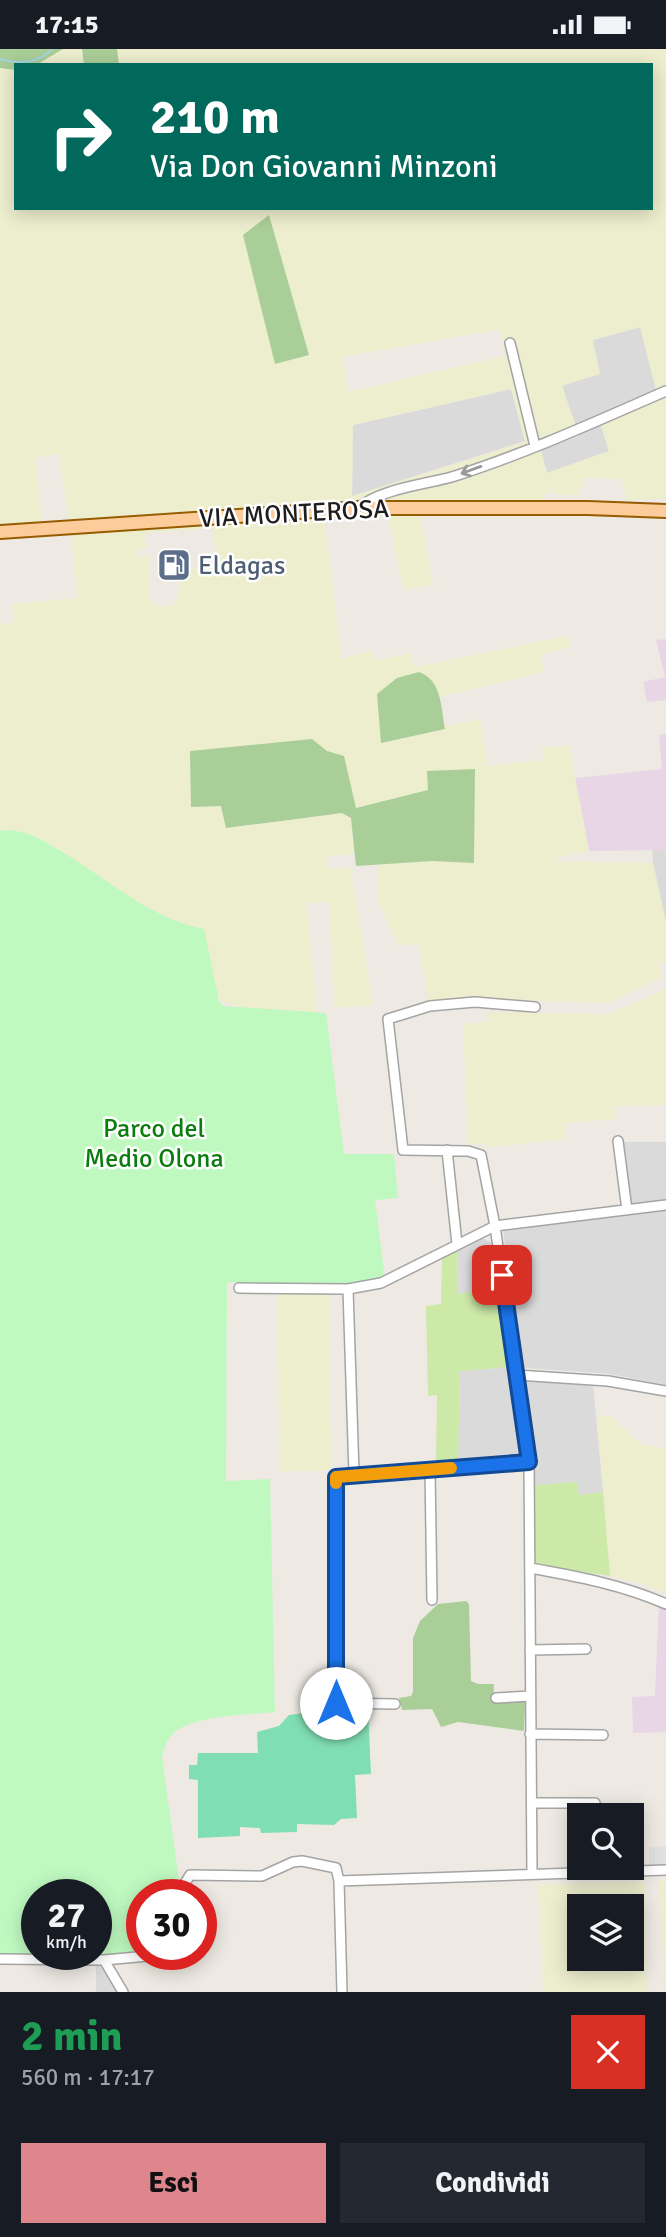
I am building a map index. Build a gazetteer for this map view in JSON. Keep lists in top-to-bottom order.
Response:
{
  "streets": {
    "main road": ["VIA MONTEROSA"]
  },
  "parks": ["Parco del Medio Olona"],
  "places": {
    "fuel station": ["Eldagas"]
  },
  "page": {
    "status": "17:15",
    "turn": ["210 m", "Via Don Giovanni Minzoni"],
    "speed": "27 km/h",
    "limit": "30",
    "heading": ["2 min", "560 m · 17:17"],
    "buttons": ["Esci", "Condividi"]
  }
}
